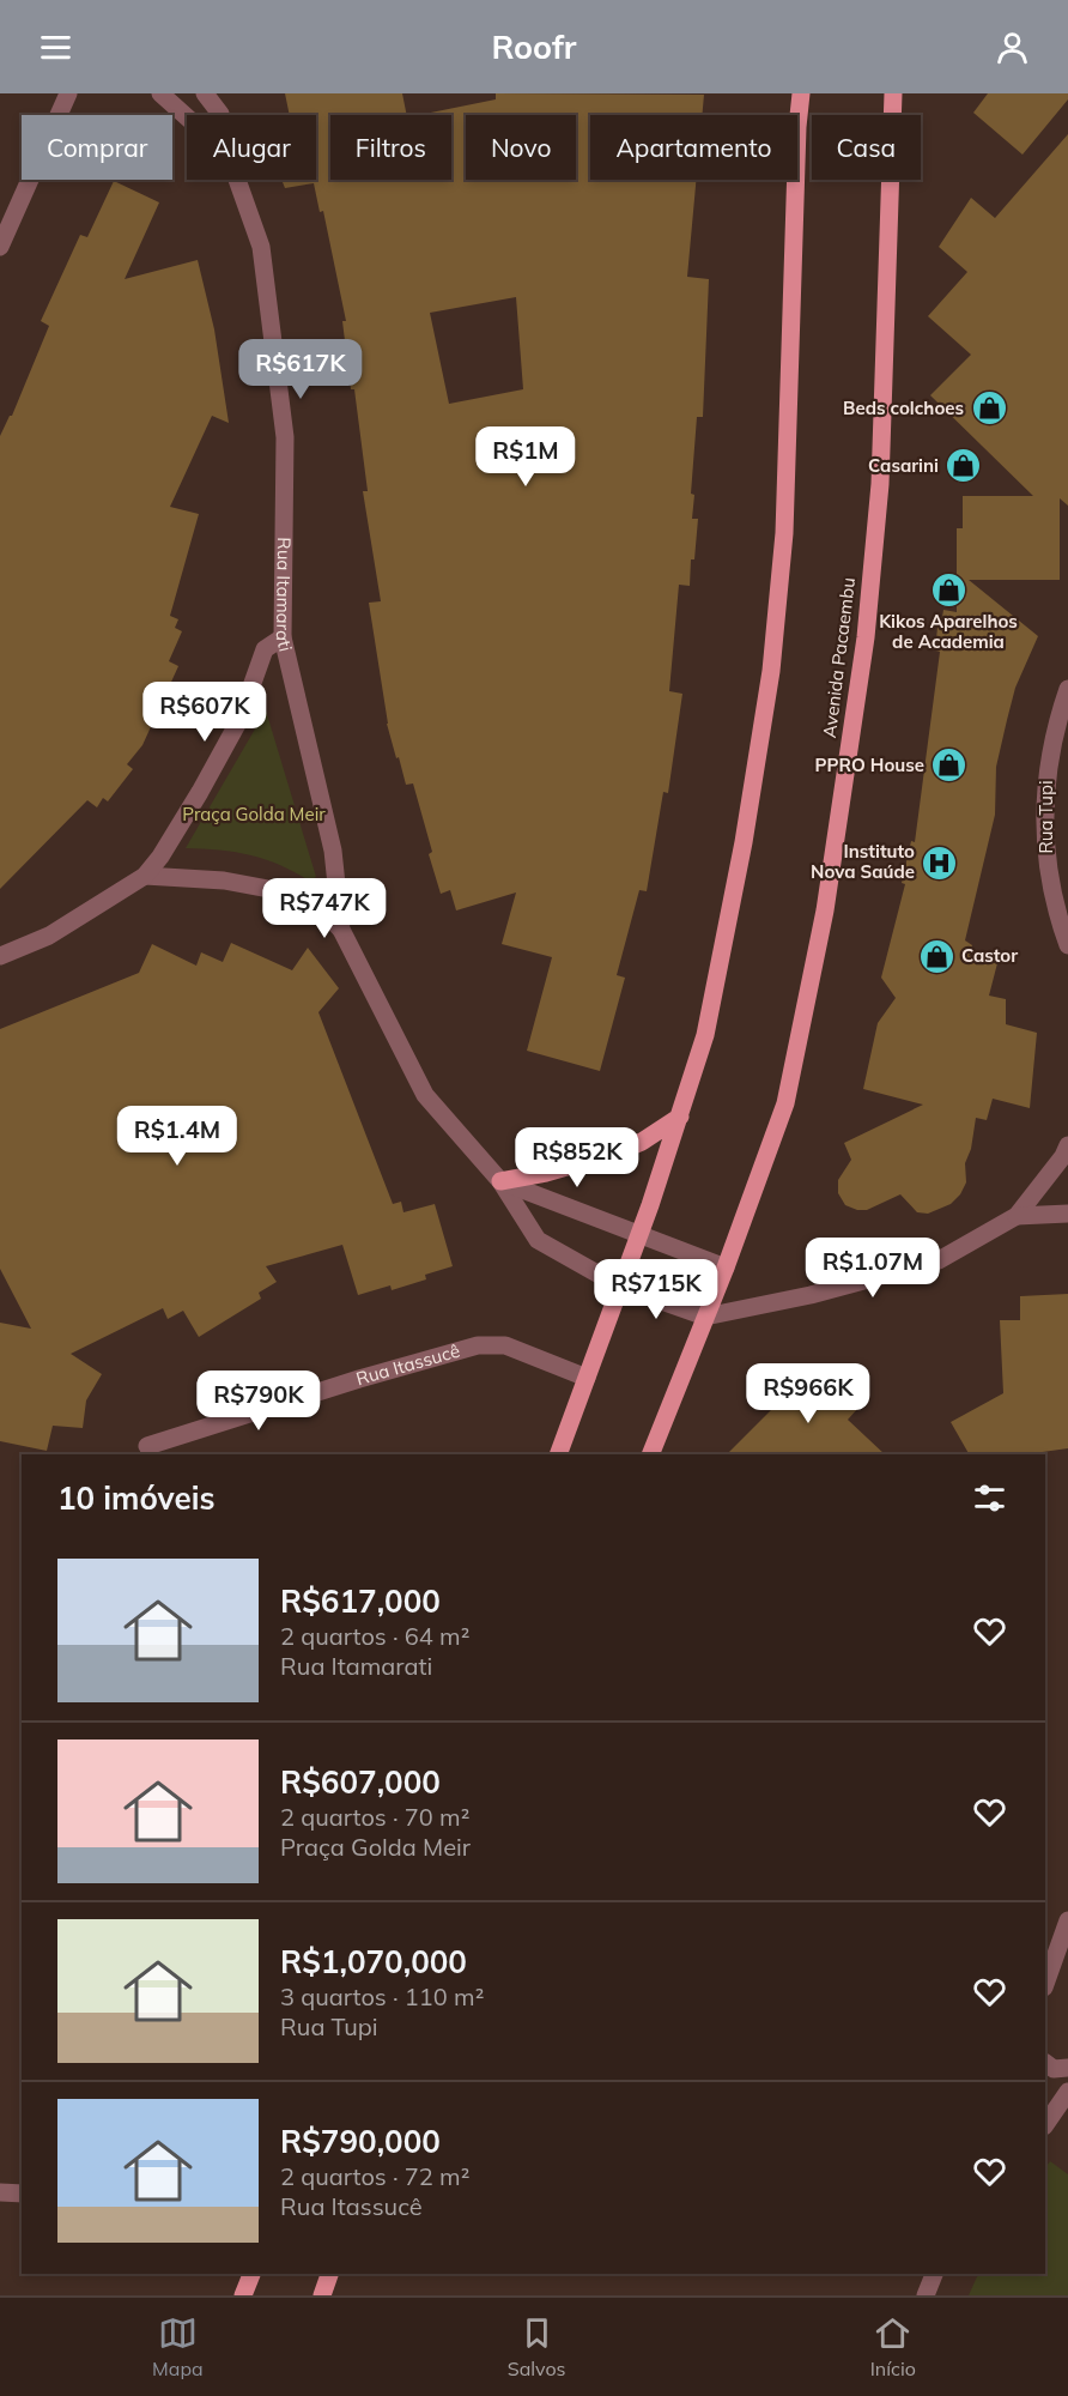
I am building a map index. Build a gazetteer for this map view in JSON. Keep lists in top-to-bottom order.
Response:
{
  "streets": {
    "main road": ["Avenida Pacaembu"],
    "street": ["Rua Itamarati", "Rua Tupi", "Rua Itassucê"]
  },
  "crossings": [
    ["Rua Itamarati", "Avenida Pacaembu"]
  ],
  "parks": ["Praça Golda Meir"],
  "places": {
    "shop": [
      "Beds colchoes",
      "Casarini",
      "Kikos Aparelhos de Academia",
      "PPRO House",
      "Castor"
    ],
    "hospital": ["Instituto Nova Saúde"]
  },
  "page": {
    "header": "Roofr",
    "chip": [
      "Comprar",
      "Alugar",
      "Filtros",
      "Novo",
      "Apartamento",
      "Casa"
    ],
    "price": [
      "R$617K",
      "R$1M",
      "R$607K",
      "R$747K",
      "R$1.4M",
      "R$852K",
      "R$1.07M",
      "R$715K",
      "R$966K",
      "R$790K"
    ],
    "heading": "10 imóveis",
    "list": [
      {
        "name": "R$617,000",
        "note": "2 quartos · 64 m² · Rua Itamarati"
      },
      {
        "name": "R$607,000",
        "note": "2 quartos · 70 m² · Praça Golda Meir"
      },
      {
        "name": "R$1,070,000",
        "note": "3 quartos · 110 m² · Rua Tupi"
      },
      {
        "name": "R$790,000",
        "note": "2 quartos · 72 m² · Rua Itassucê"
      }
    ],
    "tabs": ["Mapa", "Salvos", "Início"]
  }
}
